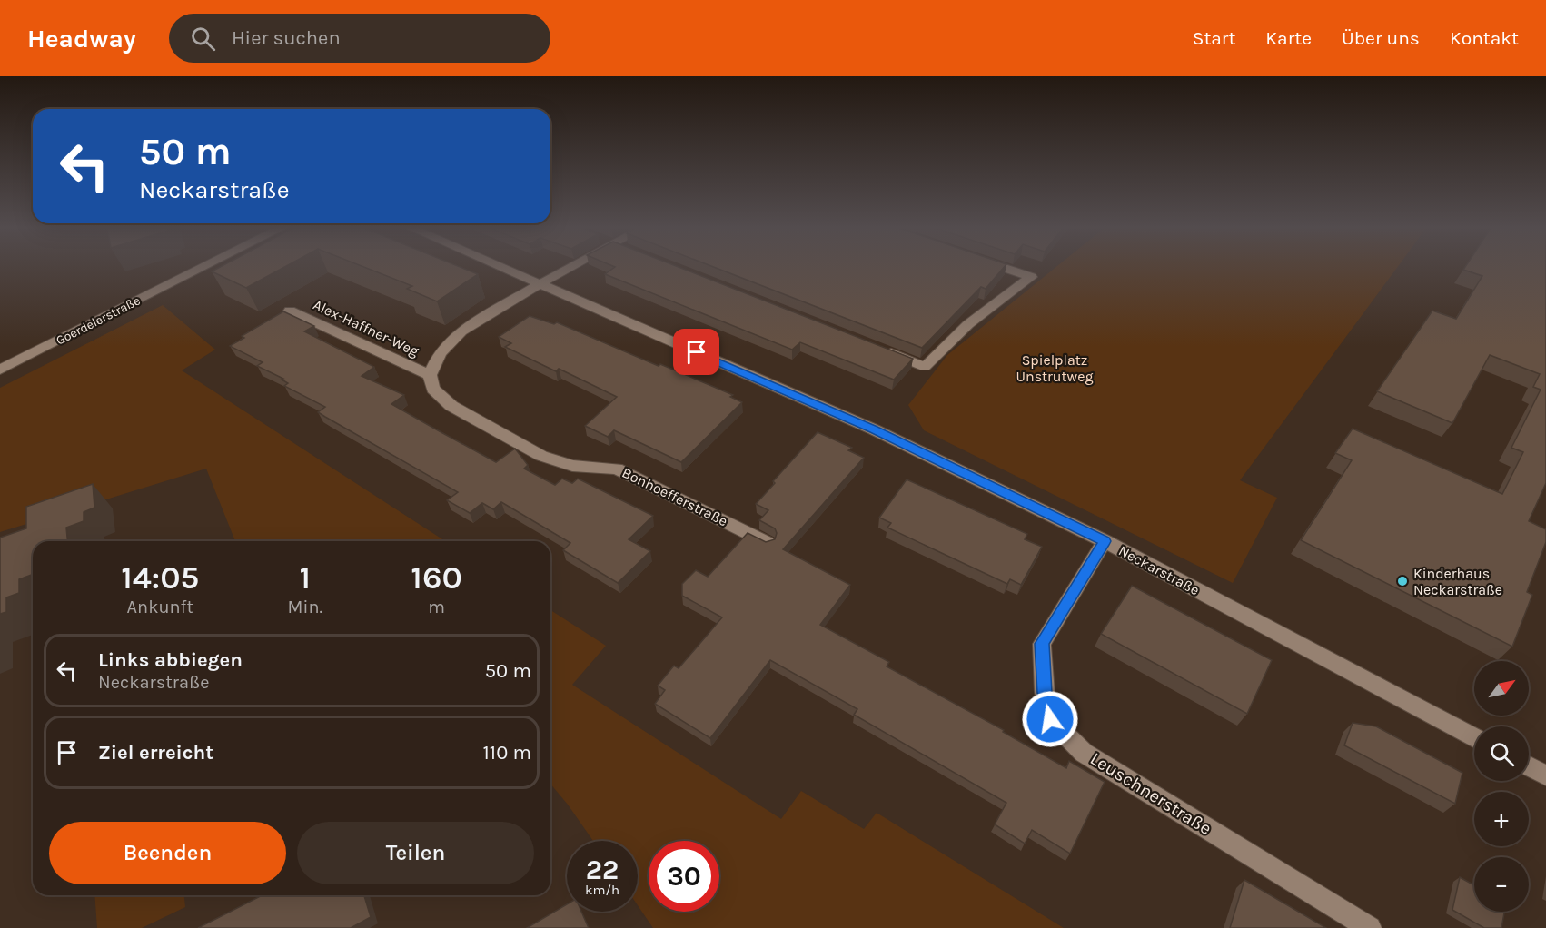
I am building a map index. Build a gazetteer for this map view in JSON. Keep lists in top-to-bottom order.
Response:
{
  "streets": {
    "street": [
      "Goerdelerstraße",
      "Alex-Haffner-Weg",
      "Bonhoefferstraße",
      "Neckarstraße",
      "Leuschnerstraße"
    ]
  },
  "crossings": [
    ["Alex-Haffner-Weg", "Bonhoefferstraße"],
    ["Neckarstraße", "Leuschnerstraße"]
  ],
  "parks": ["Spielplatz Unstrutweg"],
  "places": ["Kinderhaus Neckarstraße"],
  "north": "top right",
  "page": {
    "header": "Headway",
    "search": "Hier suchen",
    "nav": [
      "Start",
      "Karte",
      "Über uns",
      "Kontakt"
    ],
    "turn": ["50 m", "Neckarstraße"],
    "eta": [
      "14:05",
      "Ankunft",
      "1",
      "Min.",
      "160",
      "m"
    ],
    "list": [
      {
        "name": "Links abbiegen",
        "note": "Neckarstraße",
        "value": "50 m"
      },
      {
        "name": "Ziel erreicht",
        "value": "110 m"
      }
    ],
    "map_buttons": ["+", "−"],
    "buttons": ["Beenden", "Teilen"],
    "speed": "22 km/h",
    "limit": "30"
  }
}
